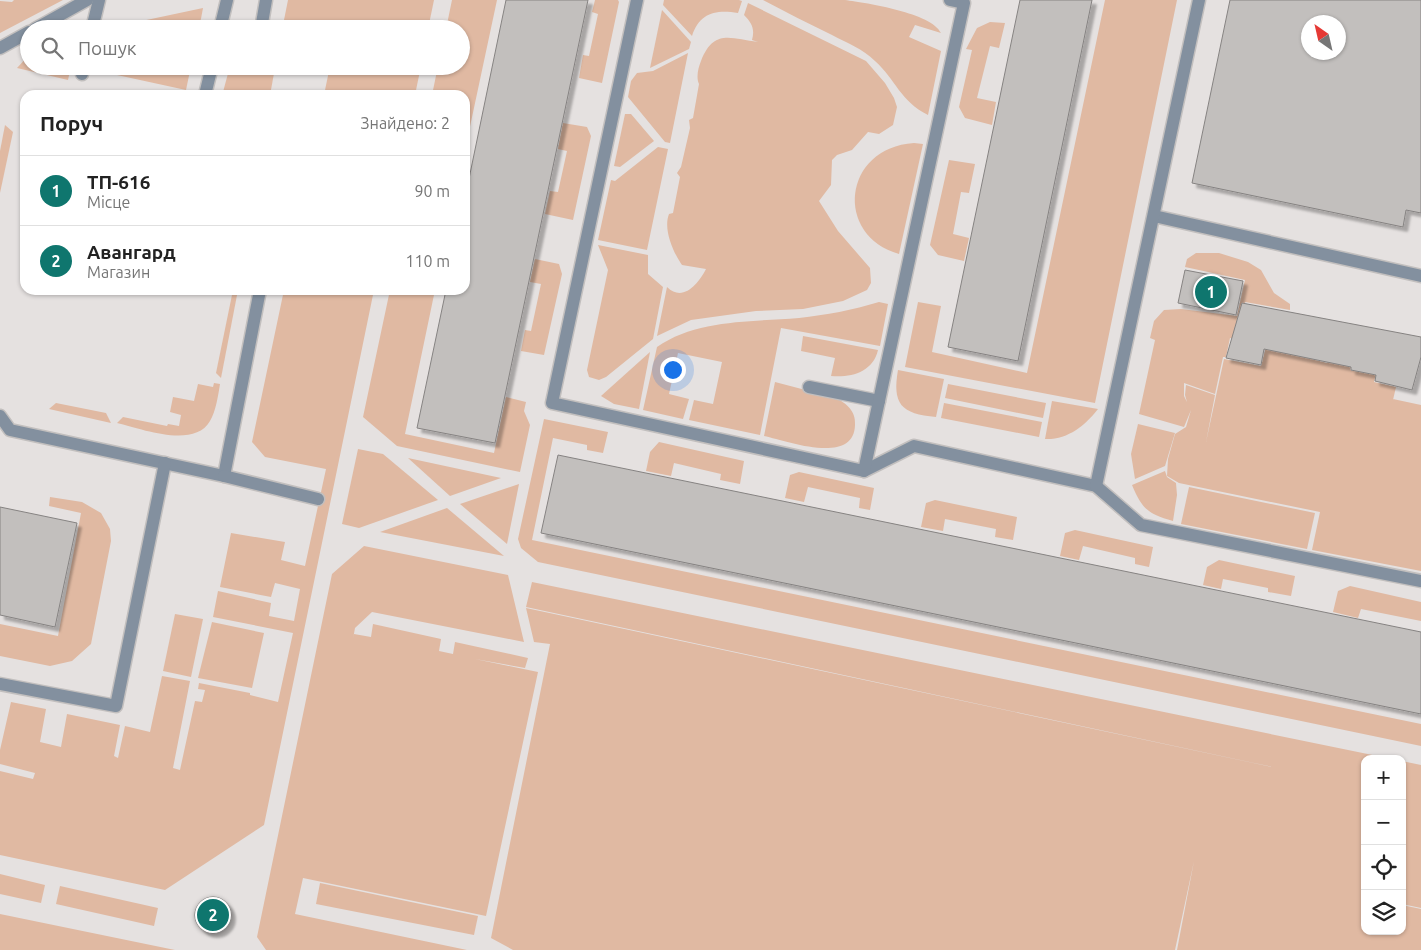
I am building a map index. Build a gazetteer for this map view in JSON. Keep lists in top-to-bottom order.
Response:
{
  "north": "top left",
  "page": {
    "search": "Пошук",
    "heading": ["Поруч", "Знайдено: 2"],
    "list": [
      {
        "mark": "1",
        "name": "ТП-616",
        "note": "Місце",
        "value": "90 m"
      },
      {
        "mark": "2",
        "name": "Авангард",
        "note": "Магазин",
        "value": "110 m"
      }
    ],
    "pins": ["1", "2"],
    "map_buttons": ["+", "−"]
  }
}
